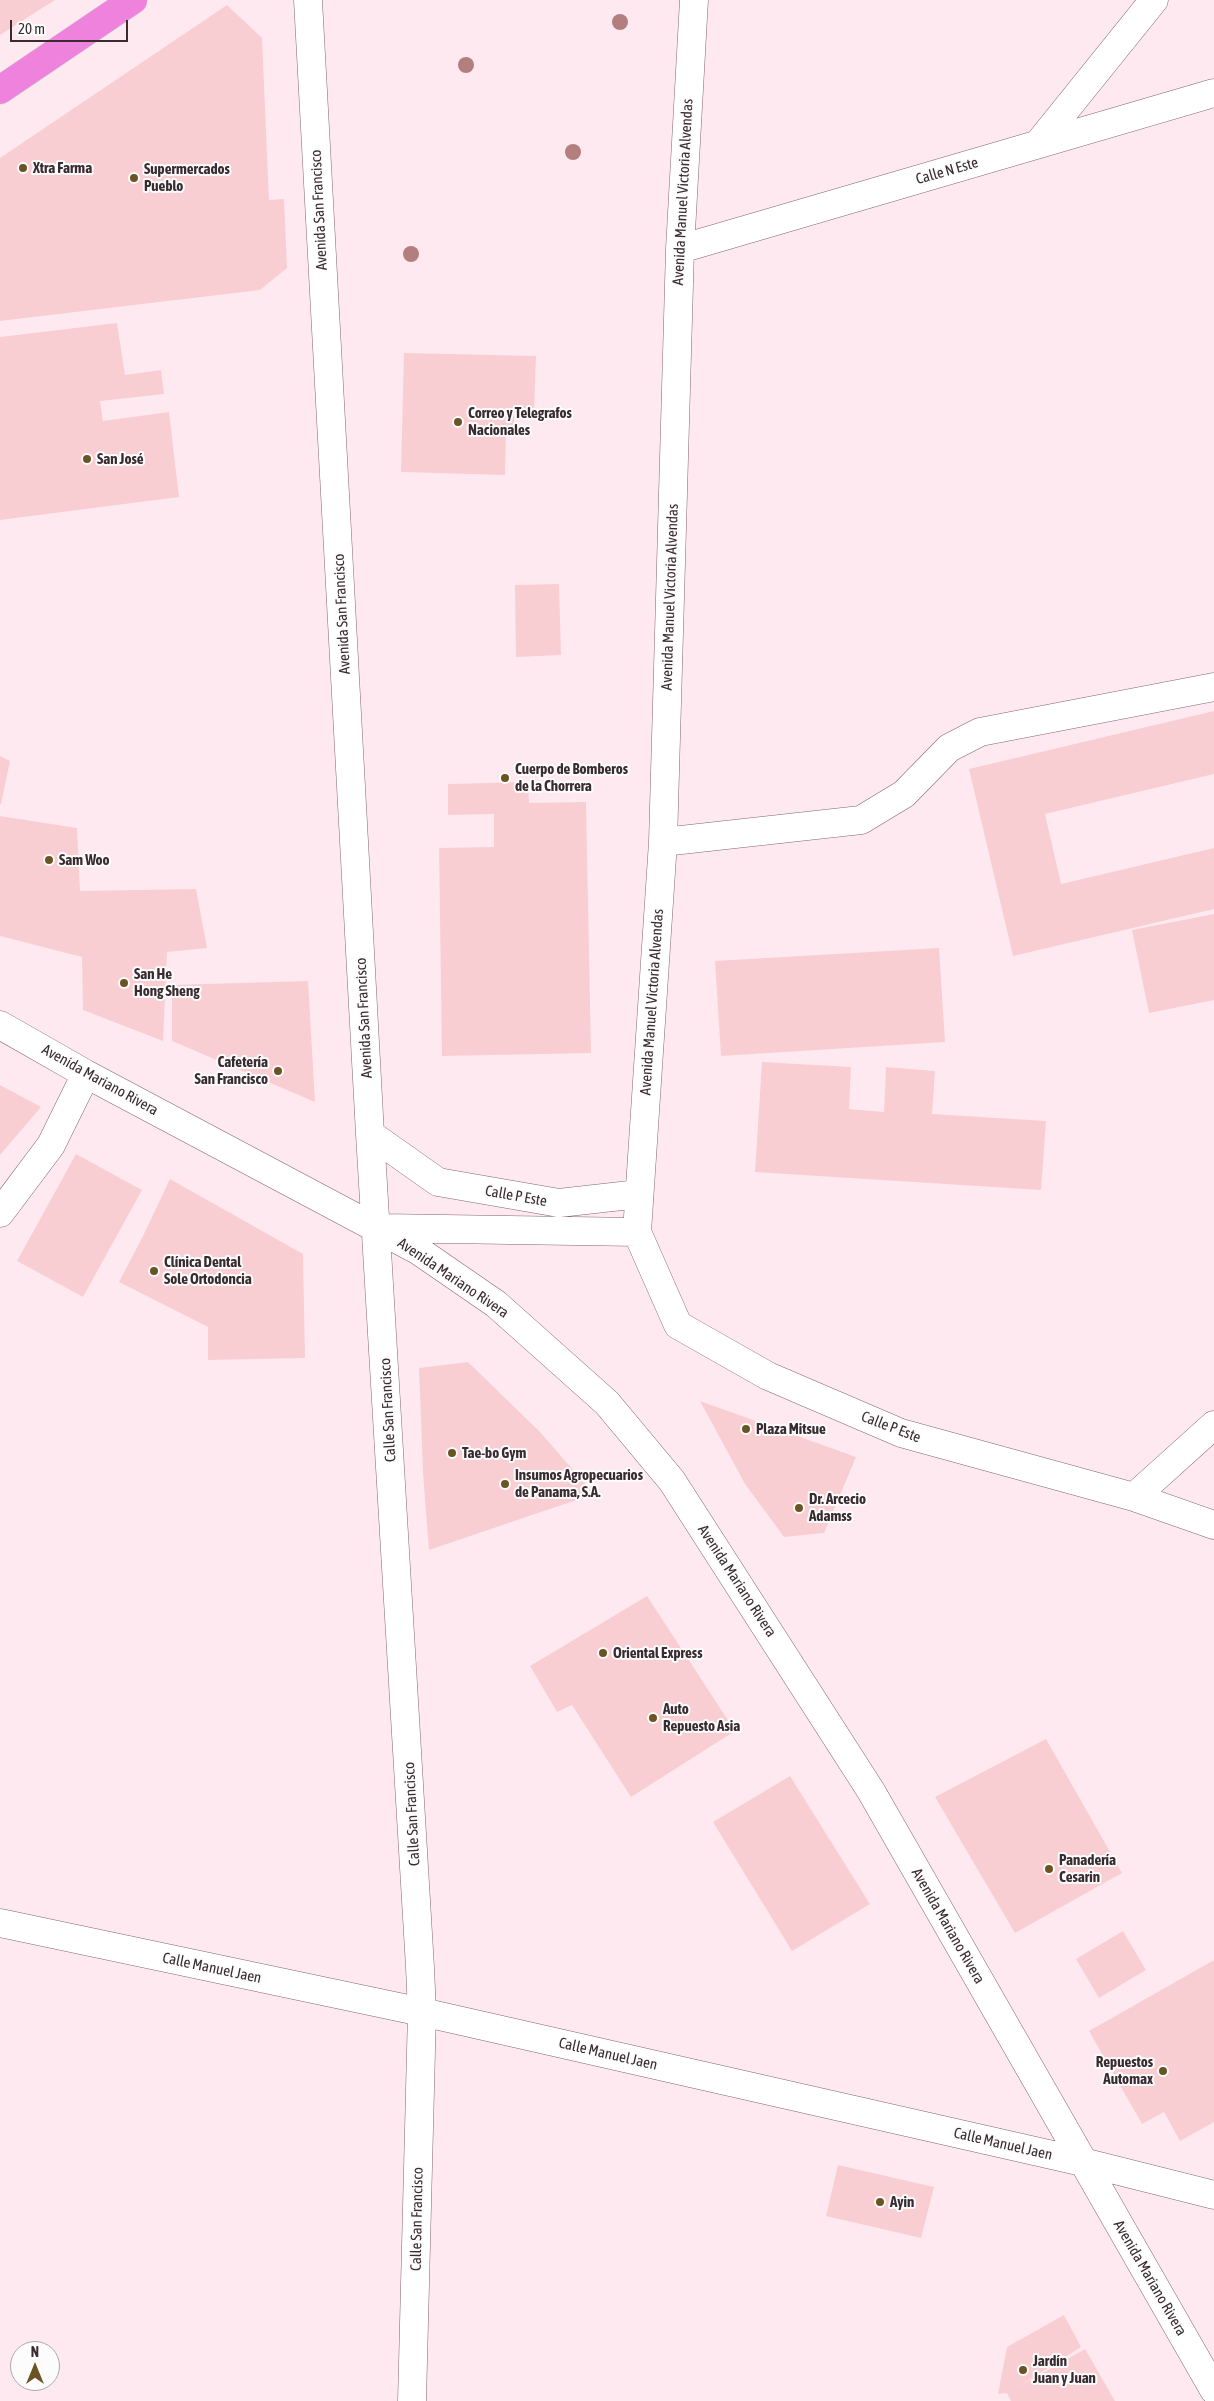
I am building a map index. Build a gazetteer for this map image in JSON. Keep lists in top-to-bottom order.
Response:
{
  "streets": {
    "street": [
      "Calle N Este",
      "Avenida Manuel Victoria Alvendas",
      "Avenida San Francisco",
      "Avenida Mariano Rivera",
      "Calle P Este",
      "Calle San Francisco",
      "Calle Manuel Jaen"
    ]
  },
  "crossings": [
    ["Calle N Este", "Avenida Manuel Victoria Alvendas"],
    ["Avenida Manuel Victoria Alvendas", "Calle P Este"],
    ["Avenida San Francisco", "Avenida Mariano Rivera"],
    ["Avenida San Francisco", "Calle P Este"],
    ["Avenida San Francisco", "Calle San Francisco"],
    ["Avenida Mariano Rivera", "Calle P Este"],
    ["Avenida Mariano Rivera", "Calle San Francisco"],
    ["Avenida Mariano Rivera", "Calle Manuel Jaen"],
    ["Calle P Este", "Calle San Francisco"],
    ["Calle San Francisco", "Calle Manuel Jaen"]
  ],
  "places": [
    "Xtra Farma",
    "Supermercados Pueblo",
    "Correo y Telegrafos Nacionales",
    "San José",
    "Cuerpo de Bomberos de la Chorrera",
    "Sam Woo",
    "San He Hong Sheng",
    "Cafetería San Francisco",
    "Clínica Dental Sole Ortodoncia",
    "Plaza Mitsue",
    "Tae-bo Gym",
    "Insumos Agropecuarios de Panama, S.A.",
    "Dr. Arcecio Adamss",
    "Oriental Express",
    "Auto Repuesto Asia",
    "Panadería Cesarin",
    "Repuestos Automax",
    "Ayin",
    "Jardín Juan y Juan"
  ],
  "scale_bar": "20 m",
  "north": "top"
}
